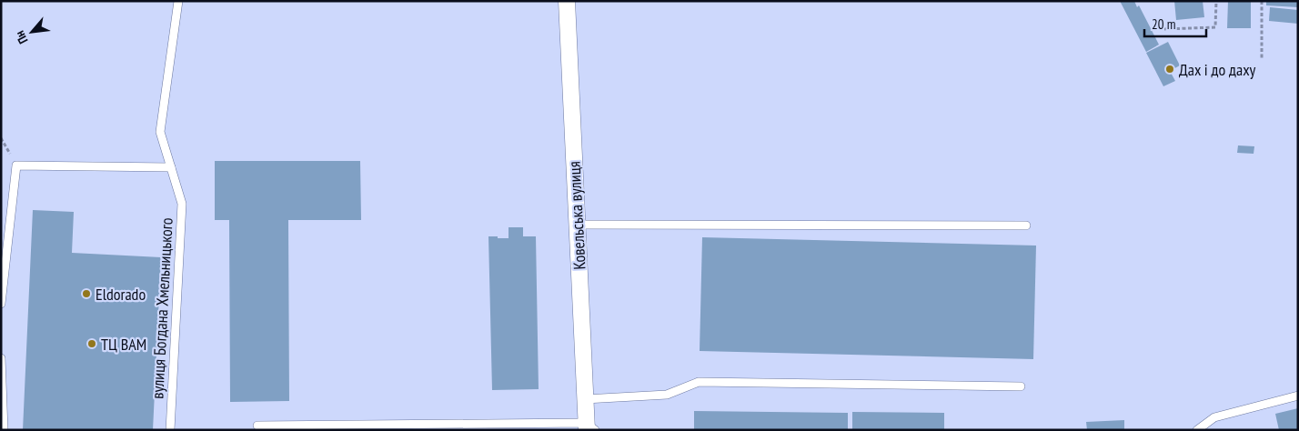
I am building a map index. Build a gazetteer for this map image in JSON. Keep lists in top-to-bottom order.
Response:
{
  "streets": {
    "street": ["Ковельська вулиця"],
    "lane": ["вулиця Богдана Хмельницького"]
  },
  "places": ["Дах і до даху", "Eldorado", "ТЦ ВАМ"],
  "scale_bar": "20 m",
  "north": "bottom left"
}
